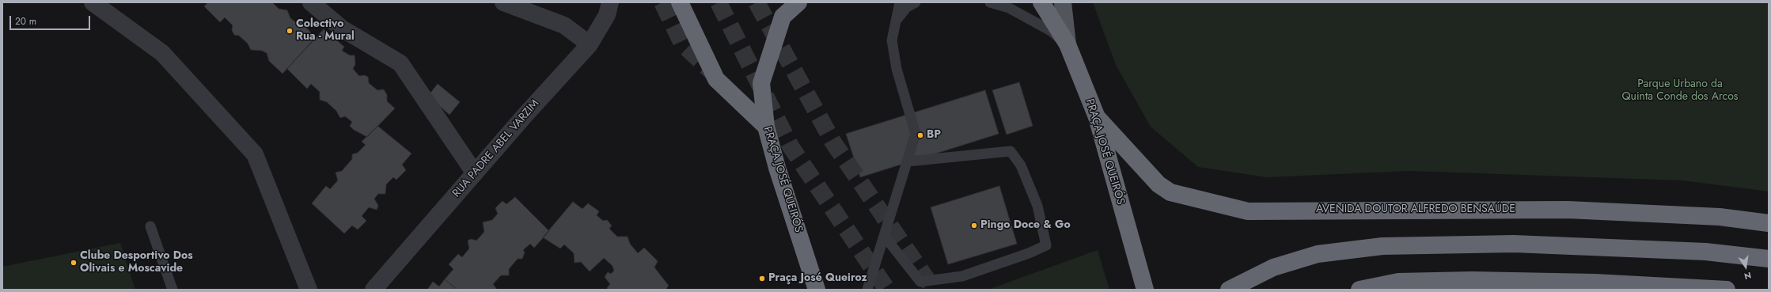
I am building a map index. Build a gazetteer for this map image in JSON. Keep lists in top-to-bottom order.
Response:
{
  "streets": {
    "highway": ["PRAÇA JOSÉ QUEIRÓS", "AVENIDA DOUTOR ALFREDO BENSAÚDE"],
    "street": ["RUA PADRE ABEL VARZIM"]
  },
  "crossings": [
    ["PRAÇA JOSÉ QUEIRÓS", "AVENIDA DOUTOR ALFREDO BENSAÚDE"]
  ],
  "parks": ["Parque Urbano da Quinta Conde dos Arcos"],
  "places": [
    "Colectivo Rua - Mural",
    "BP",
    "Pingo Doce & Go",
    "Clube Desportivo Dos Olivais e Moscavide",
    "Praça José Queiroz"
  ],
  "scale_bar": "20 m",
  "north": "bottom"
}
